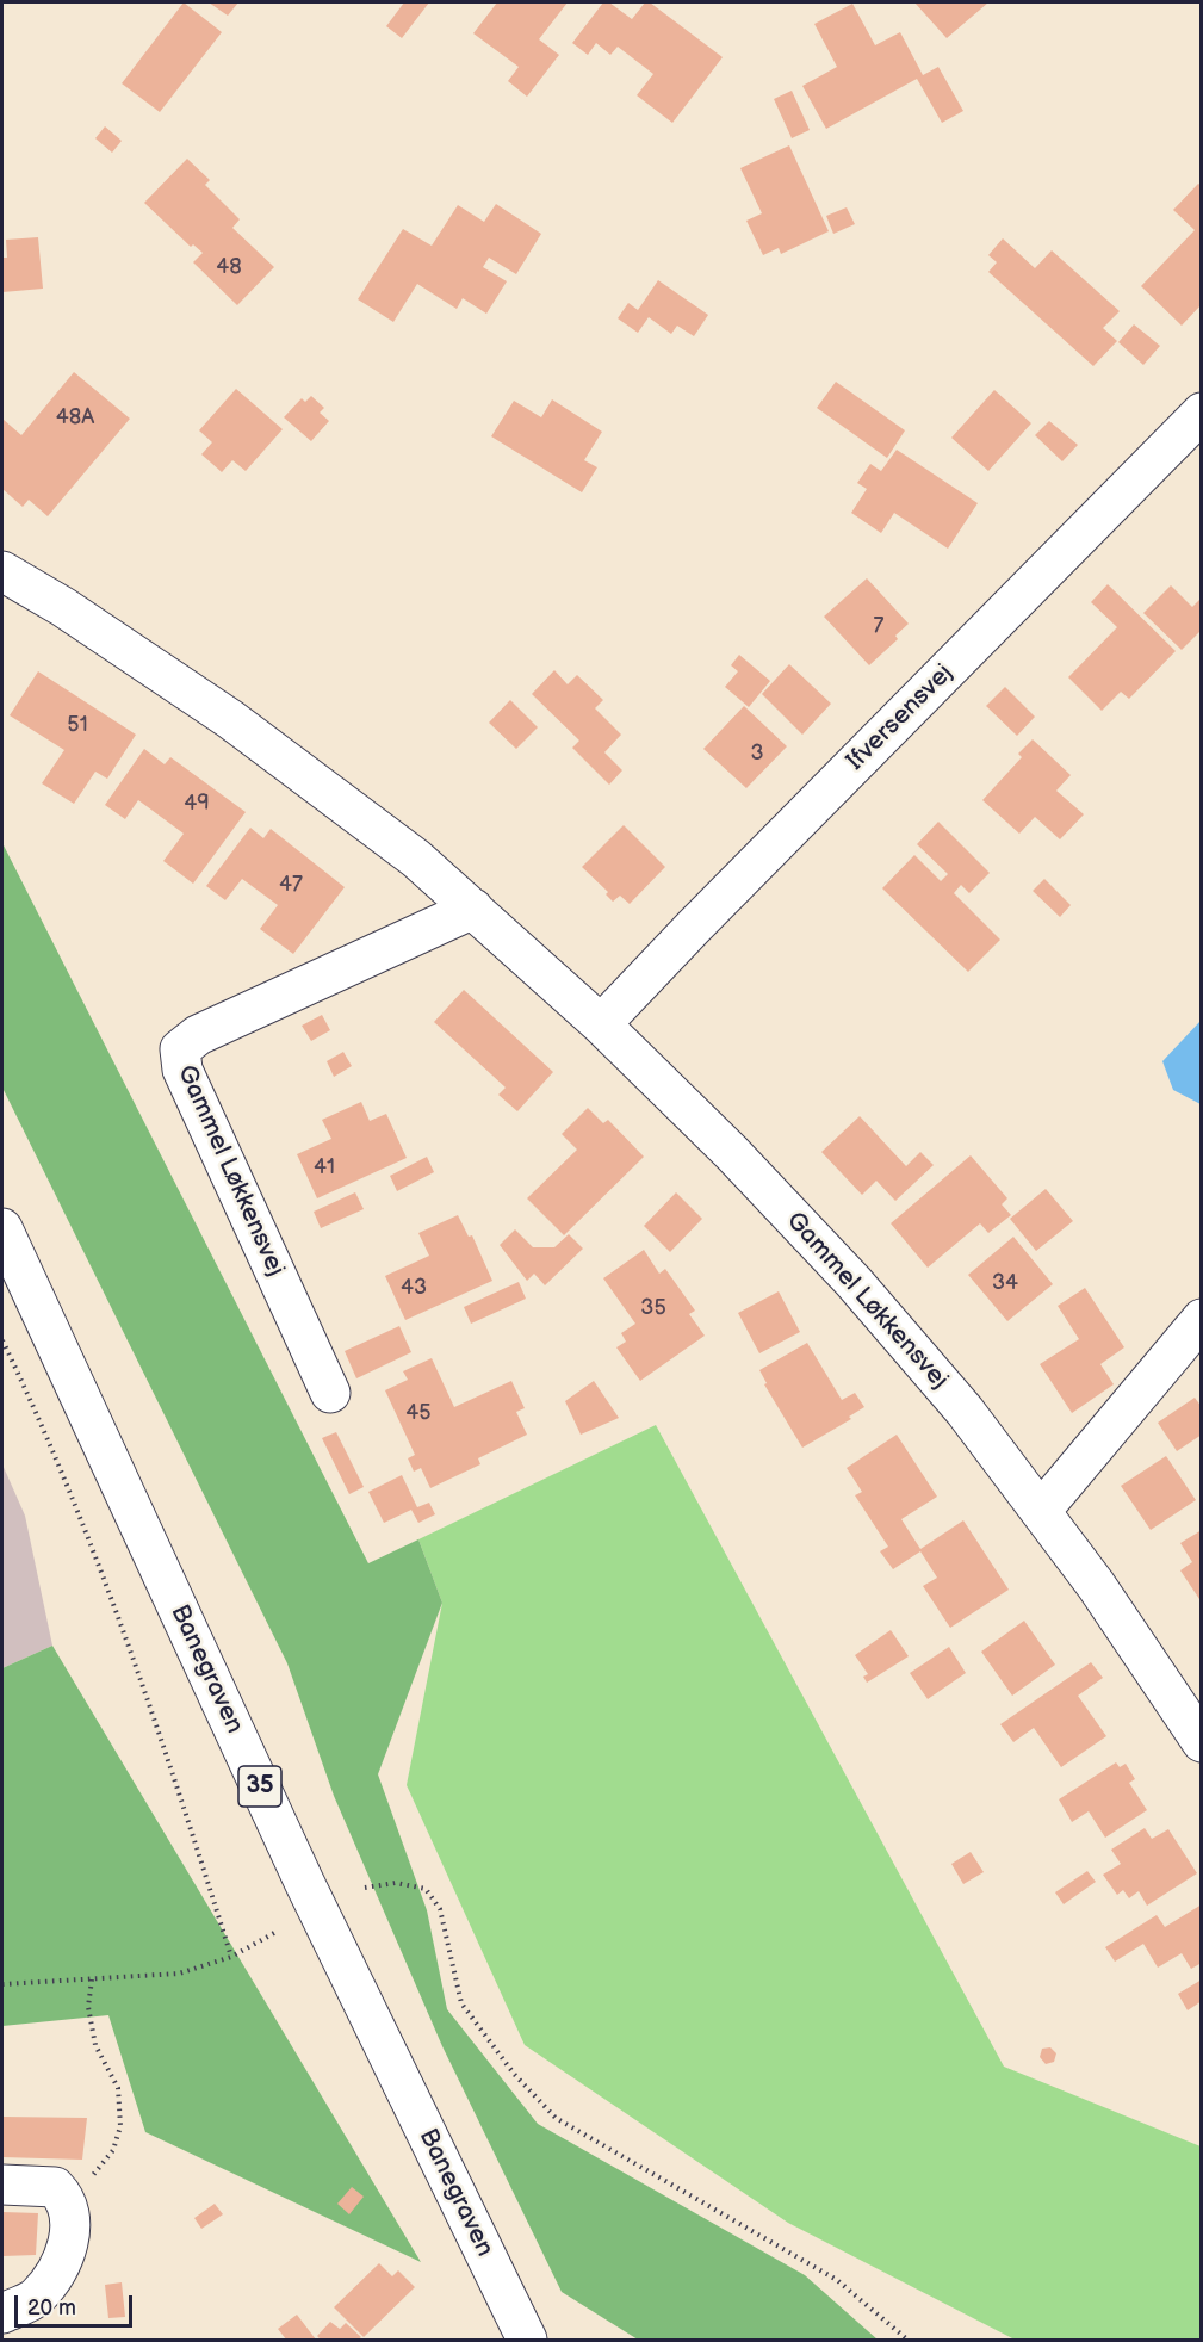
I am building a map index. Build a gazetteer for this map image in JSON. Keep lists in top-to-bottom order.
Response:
{
  "streets": {
    "street": [
      "Ifversensvej",
      "Gammel Løkkensvej",
      "Banegraven",
      "35"
    ]
  },
  "crossings": [
    ["Ifversensvej", "Gammel Løkkensvej"]
  ],
  "house_numbers": [
    "48",
    "48A",
    "7",
    "51",
    "3",
    "49",
    "47",
    "41",
    "34",
    "43",
    "35",
    "45"
  ],
  "scale_bar": "20 m"
}
